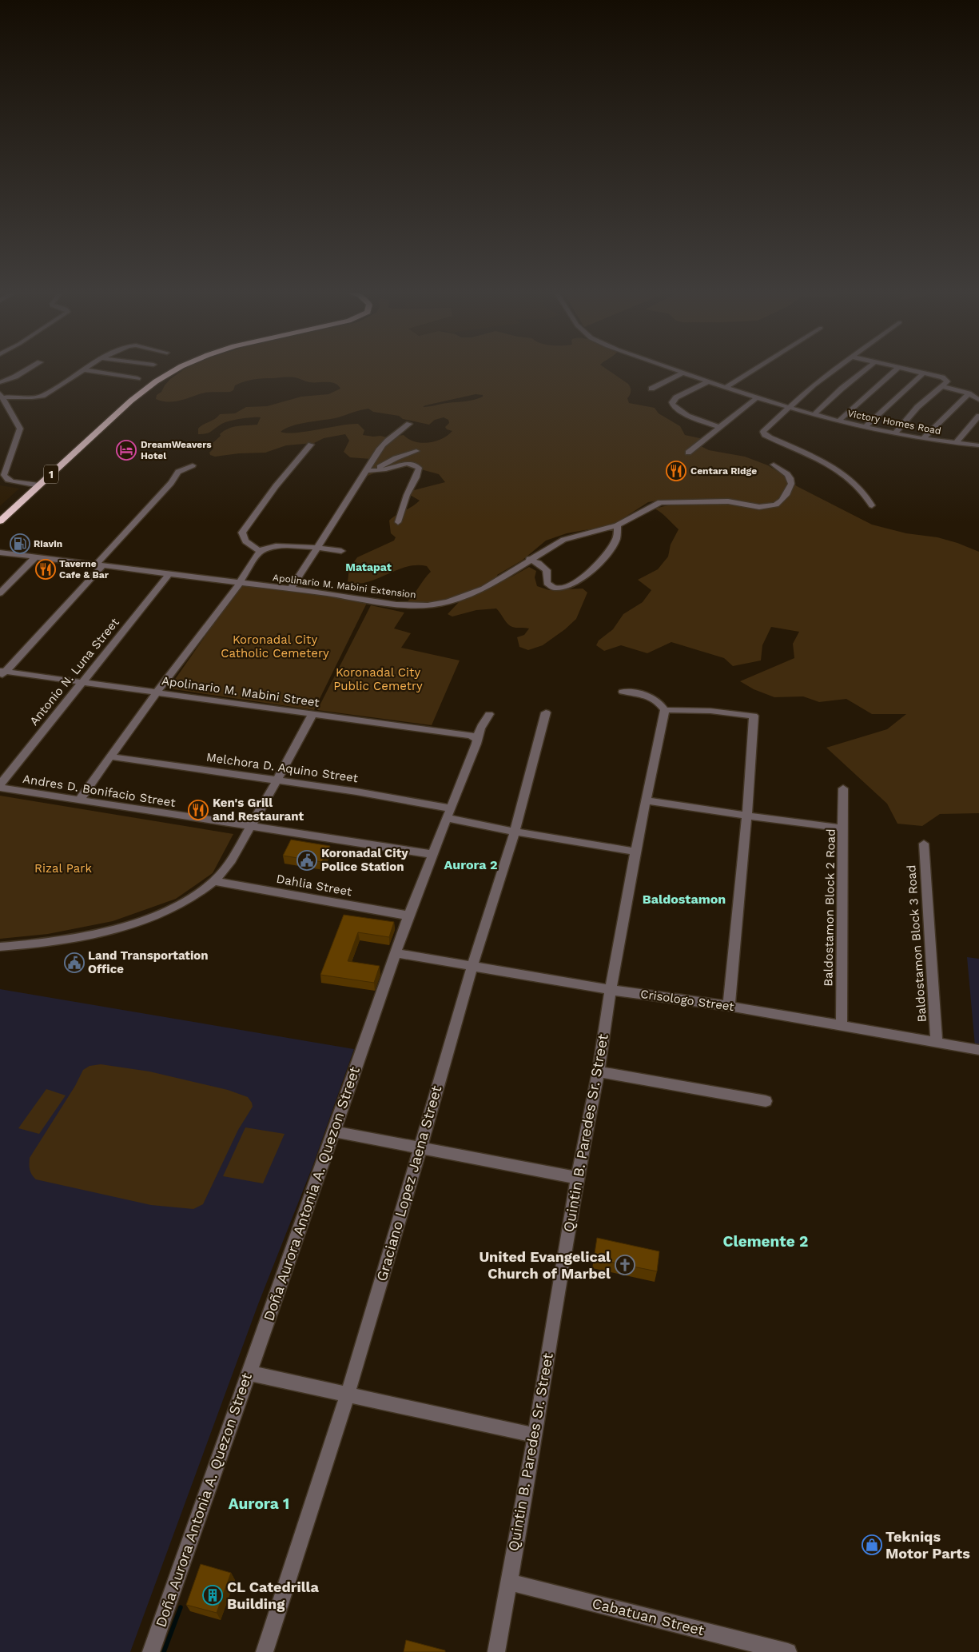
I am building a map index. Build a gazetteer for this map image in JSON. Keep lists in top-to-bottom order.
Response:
{
  "streets": {
    "highway": ["1"],
    "street": [
      "Victory Homes Road",
      "Apolinario M. Mabini Extension",
      "Antonio N. Luna Street",
      "Apolinario M. Mabini Street",
      "Melchora D. Aquino Street",
      "Andres D. Bonifacio Street",
      "Dahlia Street",
      "Baldostamon Block 2 Road",
      "Baldostamon Block 3 Road",
      "Crisologo Street",
      "Quintin B. Paredes Sr. Street",
      "Graciano Lopez Jaena Street",
      "Doña Aurora Antonia A. Quezon Street",
      "Cabatuan Street"
    ]
  },
  "crossings": [
    ["Apolinario M. Mabini Extension", "Antonio N. Luna Street"],
    ["Antonio N. Luna Street", "Apolinario M. Mabini Street"],
    ["Apolinario M. Mabini Street", "Doña Aurora Antonia A. Quezon Street"],
    ["Melchora D. Aquino Street", "Quintin B. Paredes Sr. Street"],
    ["Melchora D. Aquino Street", "Graciano Lopez Jaena Street"],
    ["Melchora D. Aquino Street", "Doña Aurora Antonia A. Quezon Street"],
    ["Andres D. Bonifacio Street", "Doña Aurora Antonia A. Quezon Street"],
    ["Dahlia Street", "Doña Aurora Antonia A. Quezon Street"],
    ["Baldostamon Block 2 Road", "Crisologo Street"],
    ["Baldostamon Block 3 Road", "Crisologo Street"],
    ["Crisologo Street", "Quintin B. Paredes Sr. Street"],
    ["Crisologo Street", "Graciano Lopez Jaena Street"],
    ["Crisologo Street", "Doña Aurora Antonia A. Quezon Street"],
    ["Quintin B. Paredes Sr. Street", "Cabatuan Street"]
  ],
  "districts": [
    "Matapat",
    "Aurora 2",
    "Baldostamon",
    "Clemente 2",
    "Aurora 1"
  ],
  "parks": ["Koronadal City Catholic Cemetery", "Koronadal City Public Cemetry", "Rizal Park"],
  "places": {
    "hotel": ["DreamWeavers Hotel"],
    "restaurant": ["Centara Ridge", "Taverne Cafe & Bar", "Ken's Grill and Restaurant"],
    "fuel station": ["Riavin"],
    "public building": ["Koronadal City Police Station", "Land Transportation Office"],
    "church": ["United Evangelical Church of Marbel"],
    "shop": ["Tekniqs Motor Parts"],
    "building": ["CL Catedrilla Building"]
  }
}
